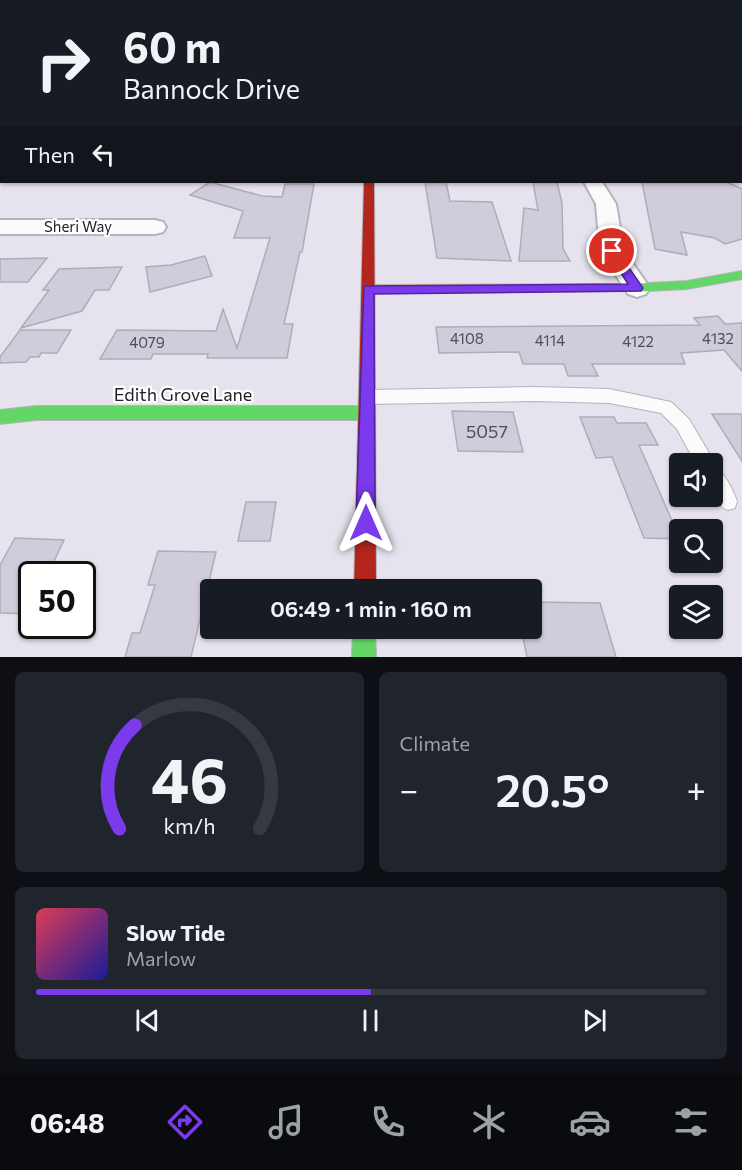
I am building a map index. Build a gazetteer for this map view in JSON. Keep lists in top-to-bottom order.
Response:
{
  "streets": {
    "street": ["Sheri Way", "Edith Grove Lane"]
  },
  "house_numbers": [
    "4108",
    "4132",
    "4114",
    "4122",
    "4079",
    "5057"
  ],
  "page": {
    "turn": ["60 m", "Bannock Drive"],
    "then": "Then",
    "limit": "50",
    "trip": "06:49 · 1 min · 160 m",
    "tile": "Climate",
    "heat": ["−", "20.5°", "+"],
    "song": ["Slow Tide", "Marlow"],
    "tabs": "06:48",
    "gauge": ["46", "km/h"]
  }
}
